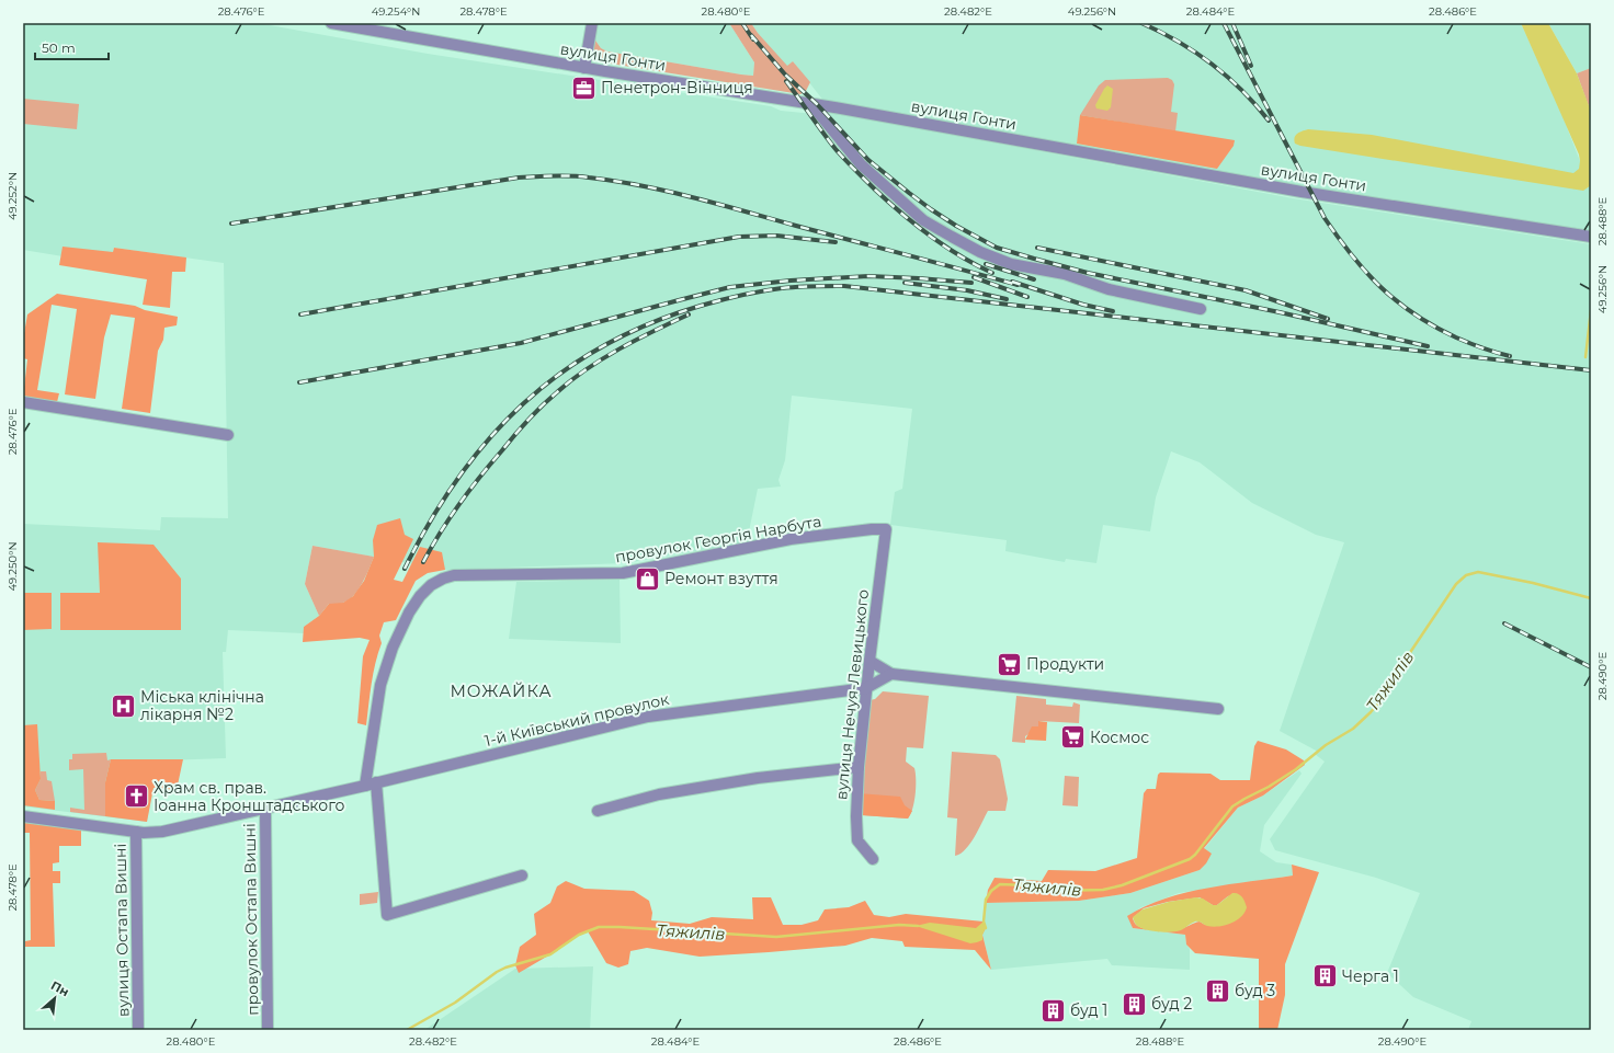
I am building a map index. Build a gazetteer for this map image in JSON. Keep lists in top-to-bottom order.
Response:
{
  "streets": {
    "street": [
      "вулиця Гонти",
      "провулок Георгія Нарбута",
      "вулиця Нечуя-Левицького",
      "1-й Київський провулок",
      "провулок Остапа Вишні",
      "вулиця Остапа Вишні"
    ]
  },
  "crossings": [
    ["провулок Георгія Нарбута", "вулиця Нечуя-Левицького"],
    ["провулок Георгія Нарбута", "1-й Київський провулок"],
    ["вулиця Нечуя-Левицького", "1-й Київський провулок"],
    ["1-й Київський провулок", "провулок Остапа Вишні"],
    ["1-й Київський провулок", "вулиця Остапа Вишні"]
  ],
  "districts": ["МОЖАЙКА"],
  "water": ["Тяжилів"],
  "places": {
    "office": ["Пенетрон-Вінниця"],
    "shop": ["Ремонт взуття"],
    "supermarket": ["Продукти", "Космос"],
    "hospital": ["Міська клінічна лікарня №2"],
    "church": ["Храм св. прав. Іоанна Кронштадського"],
    "building": [
      "Черга 1",
      "буд 3",
      "буд 2",
      "буд 1"
    ]
  },
  "scale_bar": "50 m",
  "north": "top right",
  "coordinates": [
    "28.476°E",
    "49.254°N",
    "28.478°E",
    "28.480°E",
    "28.482°E",
    "49.256°N",
    "28.484°E",
    "28.486°E",
    "49.252°N",
    "28.488°E",
    "49.250°N",
    "28.490°E"
  ]
}
